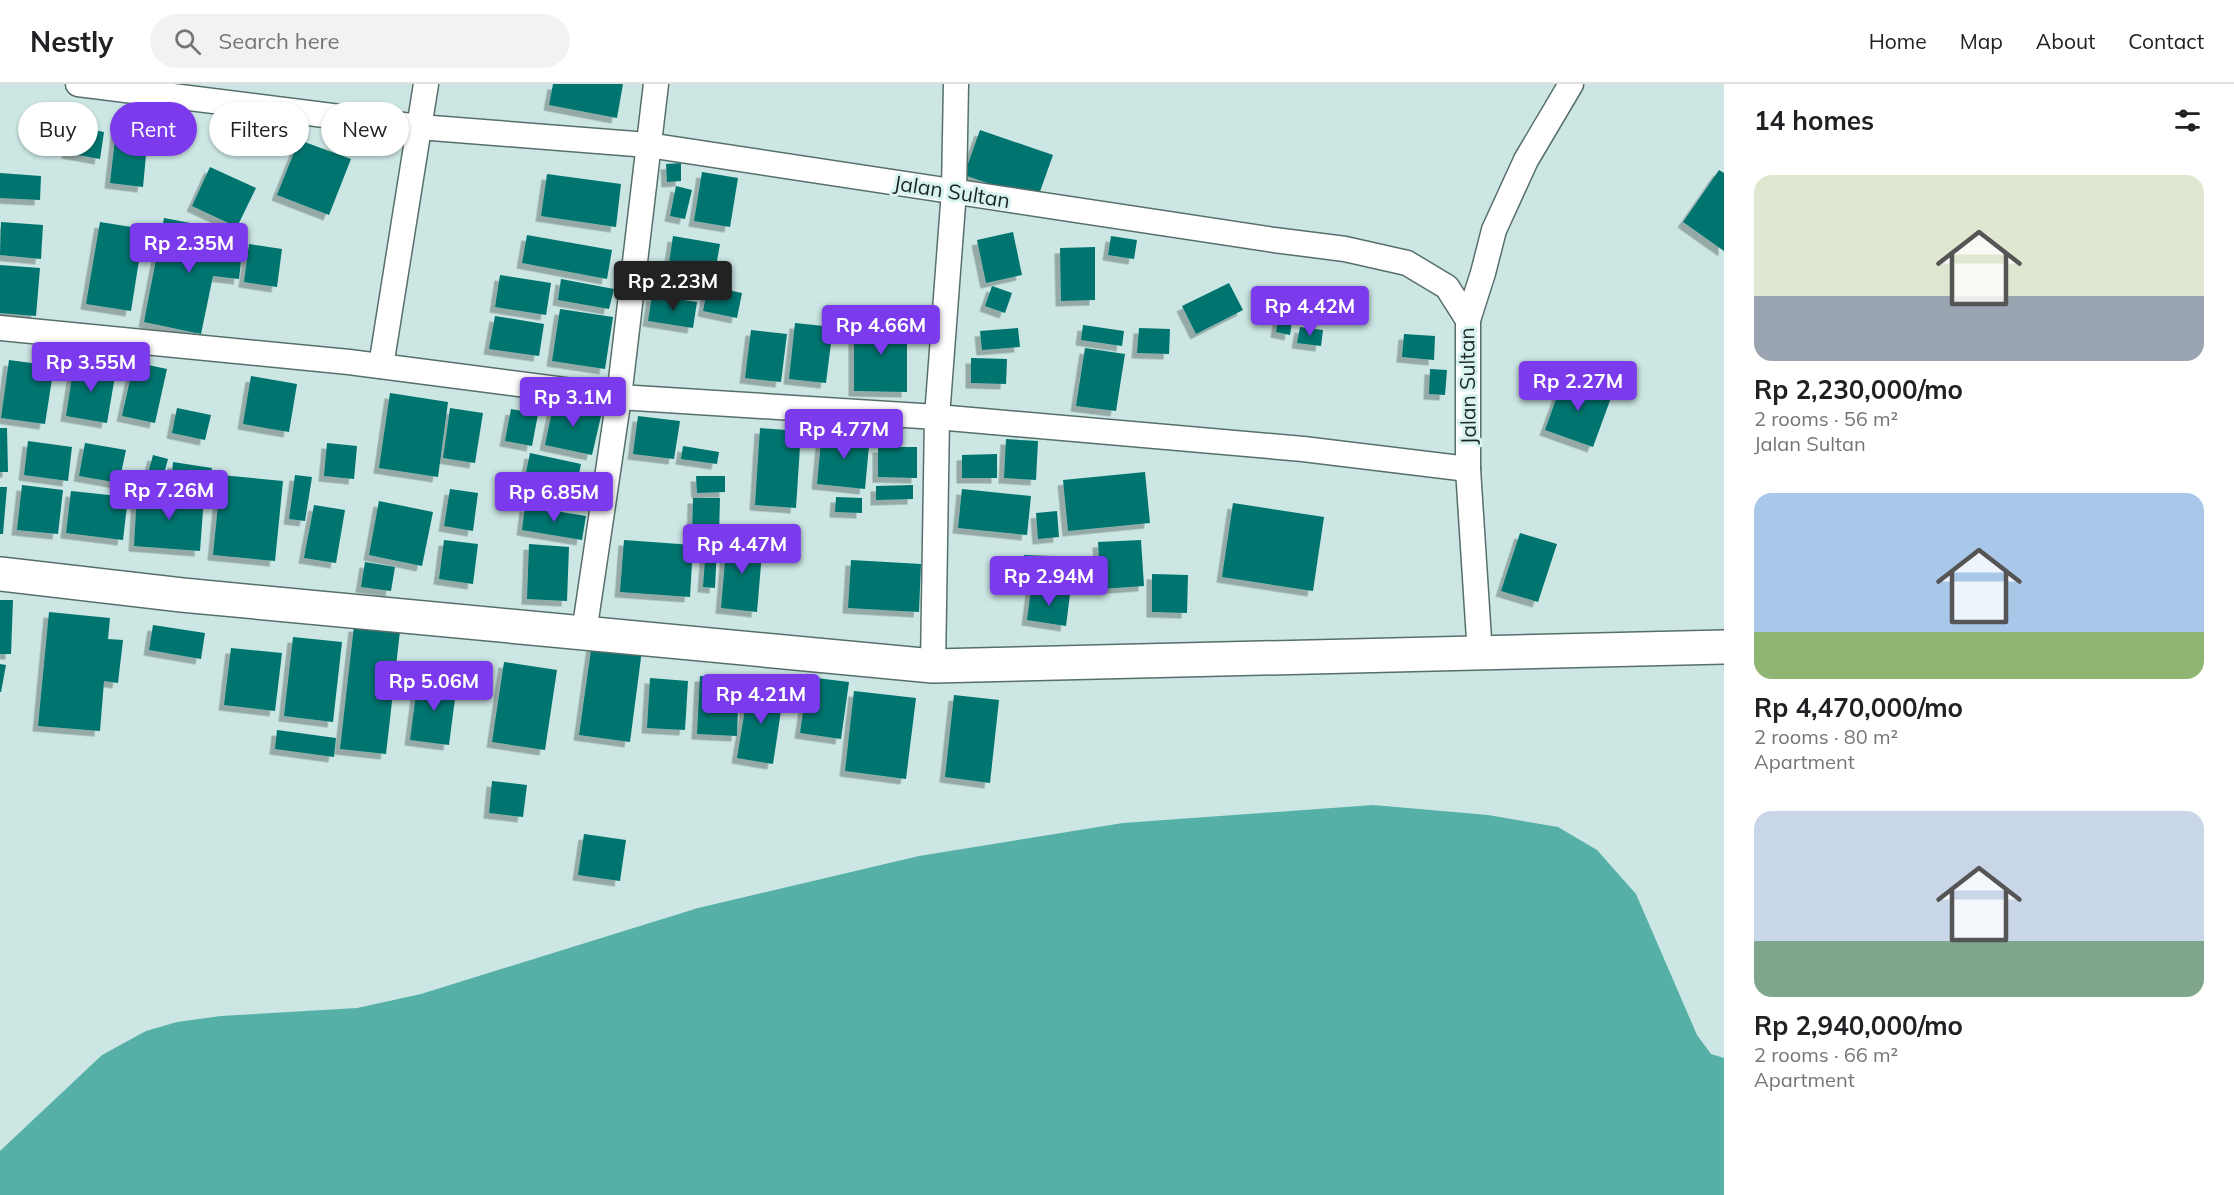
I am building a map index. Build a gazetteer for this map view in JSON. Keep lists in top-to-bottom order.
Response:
{
  "streets": {
    "street": ["Jalan Sultan"]
  },
  "page": {
    "header": "Nestly",
    "search": "Search here",
    "nav": [
      "Home",
      "Map",
      "About",
      "Contact"
    ],
    "heading": "14 homes",
    "chip": [
      "Buy",
      "Rent",
      "Filters",
      "New"
    ],
    "list": [
      {
        "name": "Rp 2,230,000/mo",
        "note": "2 rooms · 56 m² · Jalan Sultan"
      },
      {
        "name": "Rp 4,470,000/mo",
        "note": "2 rooms · 80 m² · Apartment"
      },
      {
        "name": "Rp 2,940,000/mo",
        "note": "2 rooms · 66 m² · Apartment"
      }
    ],
    "price": [
      "Rp 2.35M",
      "Rp 2.23M",
      "Rp 4.42M",
      "Rp 4.66M",
      "Rp 3.55M",
      "Rp 2.27M",
      "Rp 3.1M",
      "Rp 4.77M",
      "Rp 7.26M",
      "Rp 6.85M",
      "Rp 4.47M",
      "Rp 2.94M",
      "Rp 5.06M",
      "Rp 4.21M"
    ]
  }
}
